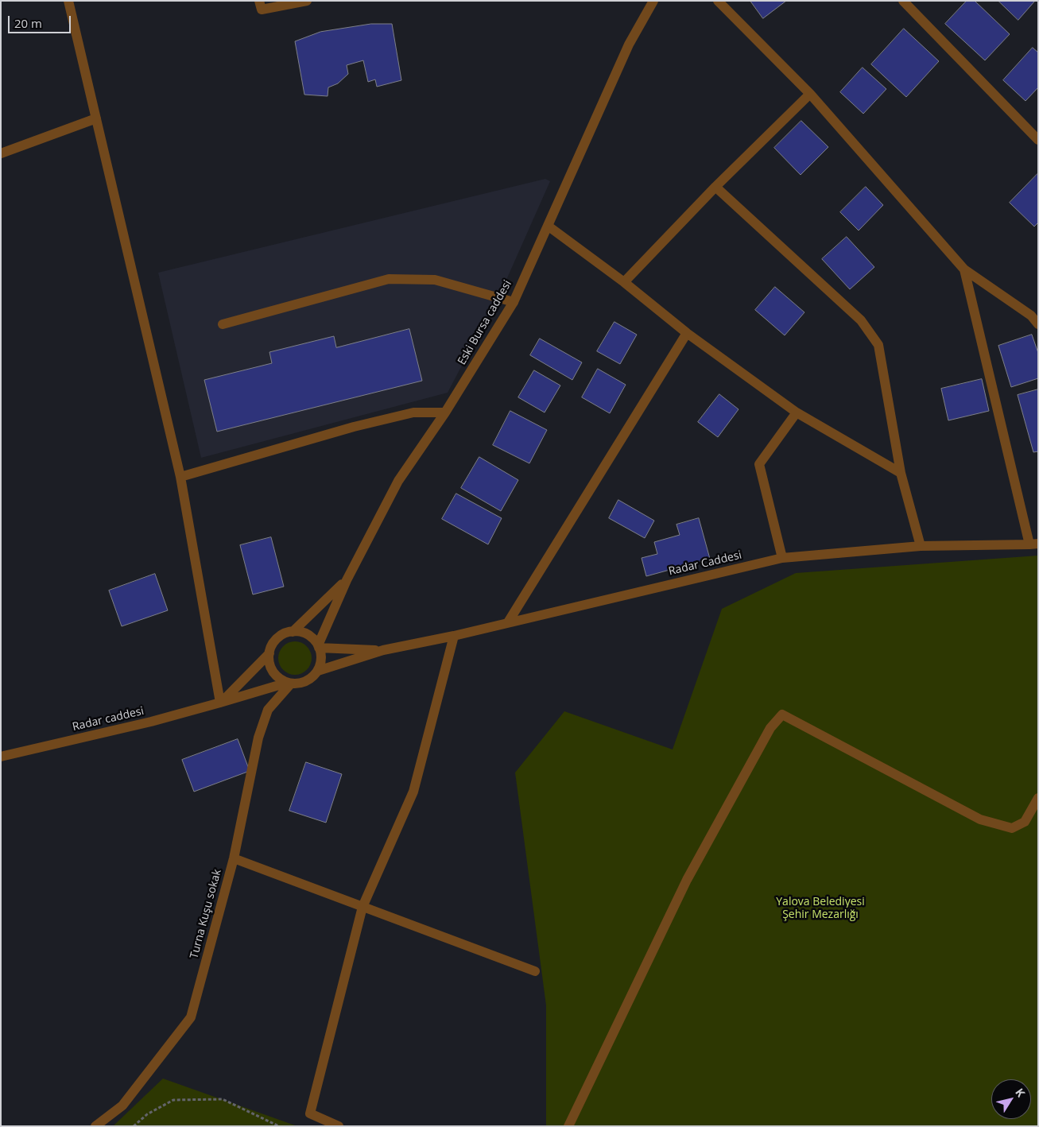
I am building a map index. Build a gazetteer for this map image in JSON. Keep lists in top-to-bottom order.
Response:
{
  "streets": {
    "street": [
      "Eski Bursa caddesi",
      "Radar Caddesi",
      "Radar caddesi",
      "Turna Kuşu sokak"
    ]
  },
  "crossings": [
    ["Eski Bursa caddesi", "Radar Caddesi"],
    ["Eski Bursa caddesi", "Radar caddesi"],
    ["Eski Bursa caddesi", "Turna Kuşu sokak"],
    ["Radar Caddesi", "Radar caddesi"],
    ["Radar Caddesi", "Turna Kuşu sokak"],
    ["Radar caddesi", "Turna Kuşu sokak"]
  ],
  "parks": ["Yalova Belediyesi Şehir Mezarlığı"],
  "scale_bar": "20 m",
  "north": "top right"
}
